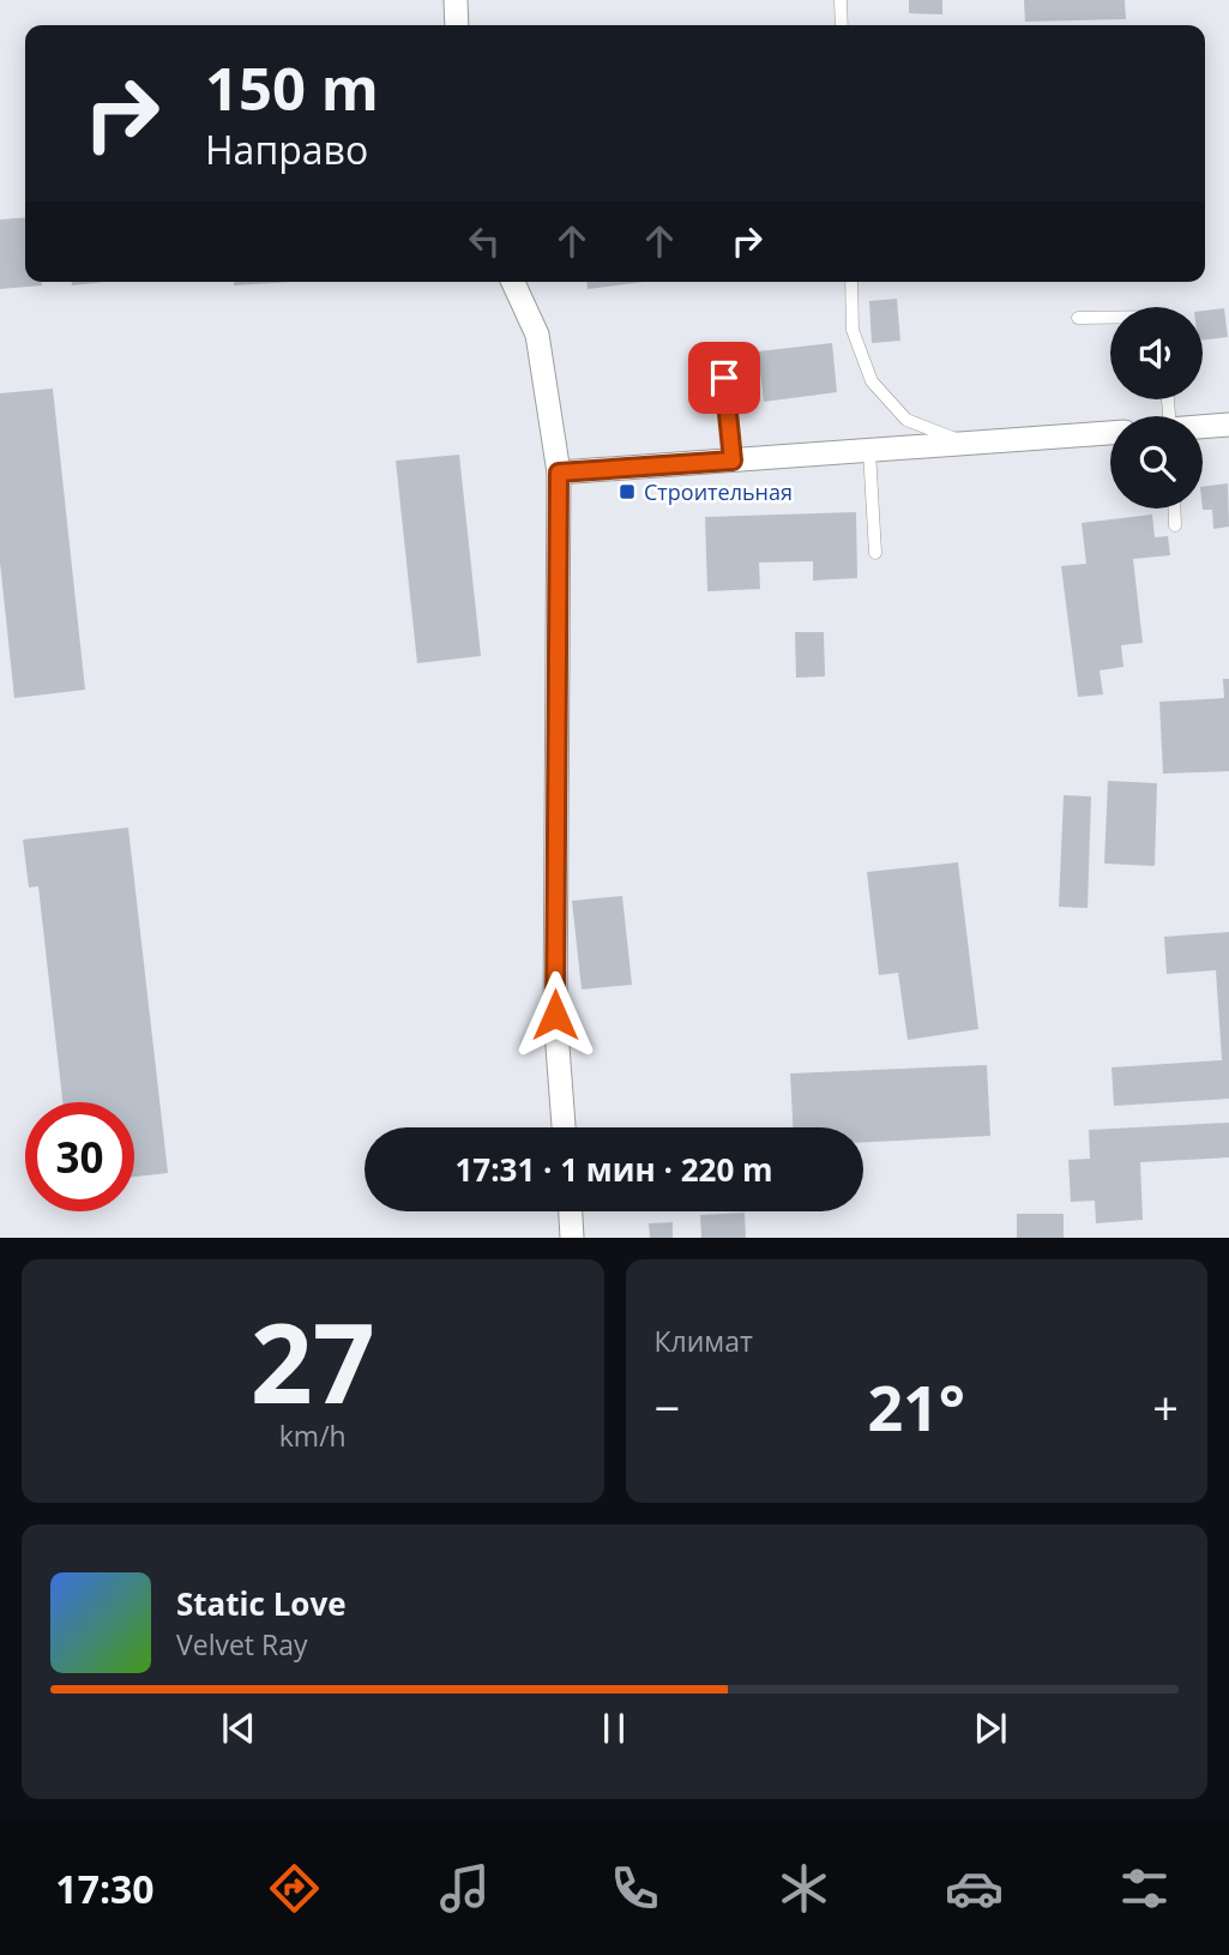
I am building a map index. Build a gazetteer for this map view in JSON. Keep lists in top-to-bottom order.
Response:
{
  "places": {
    "transit": ["Строительная"]
  },
  "page": {
    "turn": ["150 m", "Направо"],
    "limit": "30",
    "trip": "17:31 · 1 мин · 220 m",
    "tile": [
      ["27", "km/h"],
      "Климат"
    ],
    "heat": ["−", "21°", "+"],
    "song": ["Static Love", "Velvet Ray"],
    "tabs": "17:30"
  }
}
